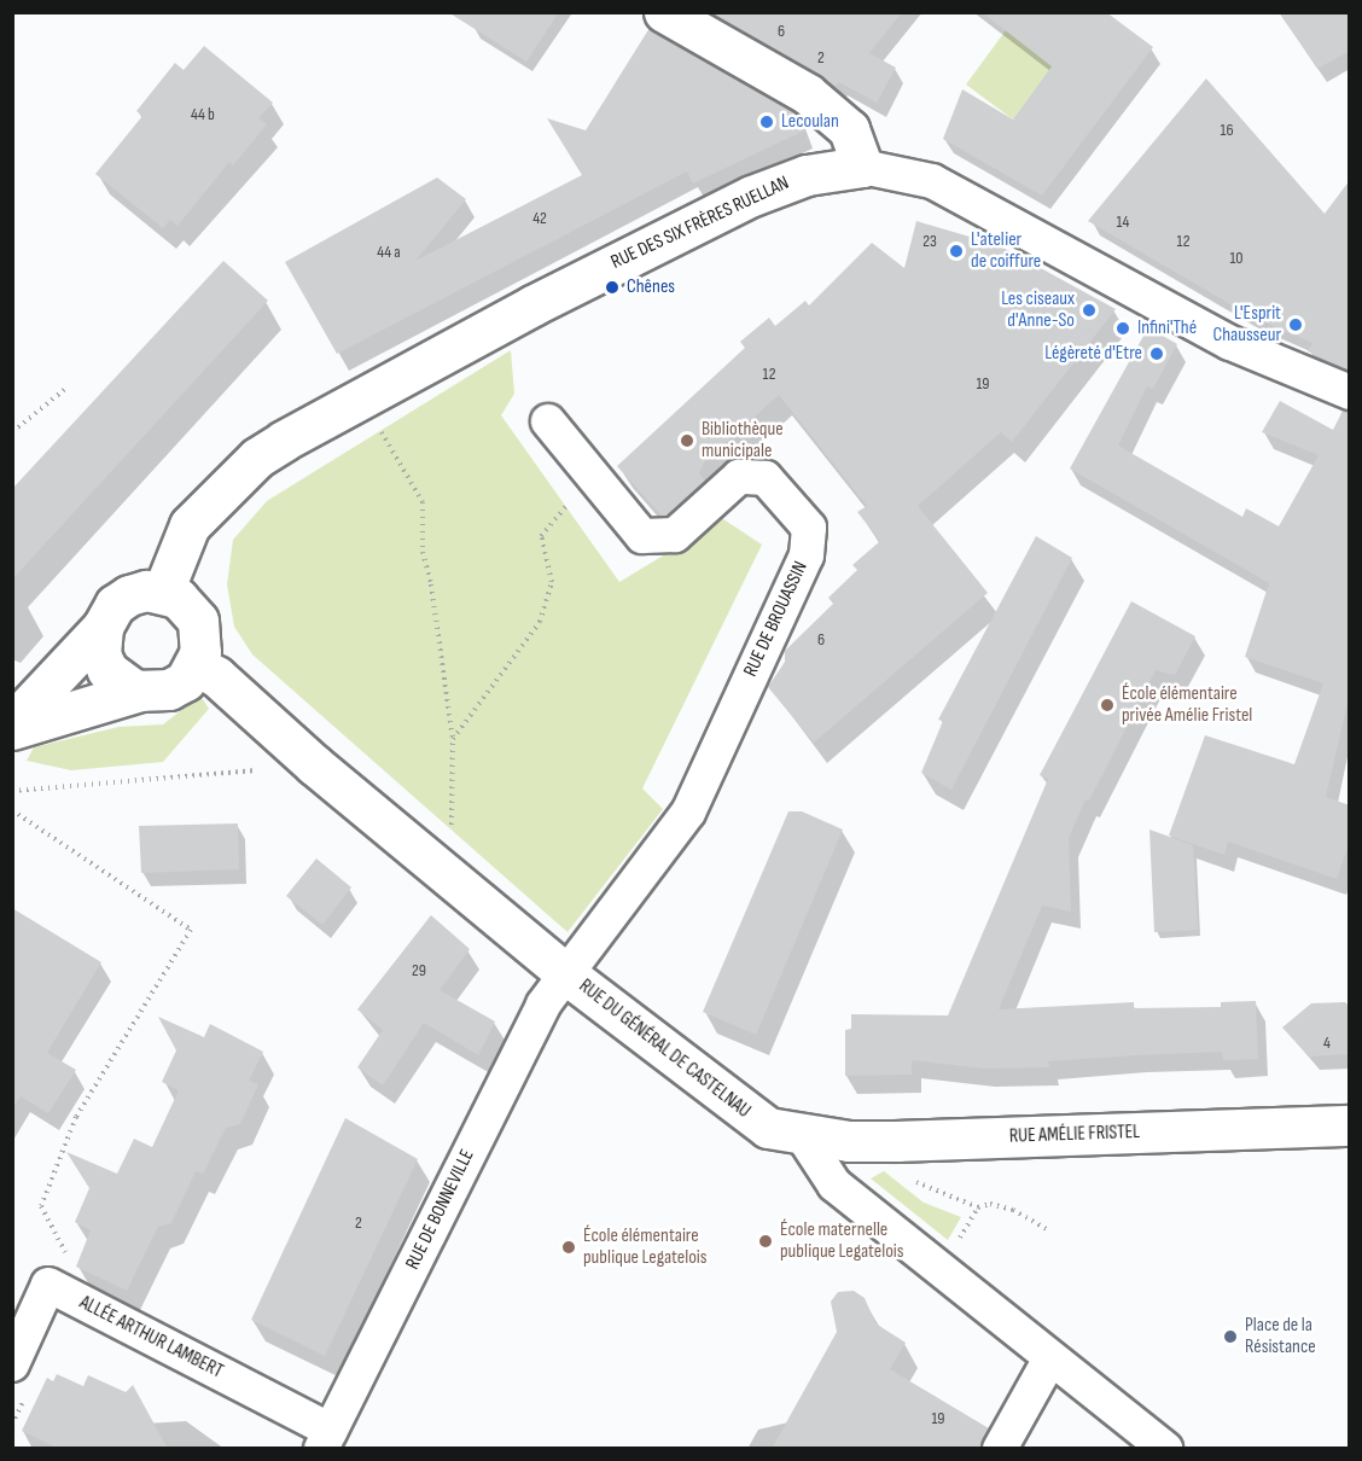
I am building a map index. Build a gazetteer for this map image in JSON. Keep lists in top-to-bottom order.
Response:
{
  "streets": {
    "main road": ["RUE DES SIX FRÈRES RUELLAN", "RUE DU GÉNÉRAL DE CASTELNAU", "RUE AMÉLIE FRISTEL"],
    "street": ["RUE DE BROUASSIN", "RUE DE BONNEVILLE", "ALLÉE ARTHUR LAMBERT"]
  },
  "crossings": [
    ["RUE DES SIX FRÈRES RUELLAN", "RUE DU GÉNÉRAL DE CASTELNAU"],
    ["RUE DE BROUASSIN", "RUE DU GÉNÉRAL DE CASTELNAU"],
    ["RUE DE BROUASSIN", "RUE DE BONNEVILLE"],
    ["RUE DU GÉNÉRAL DE CASTELNAU", "RUE AMÉLIE FRISTEL"],
    ["RUE DU GÉNÉRAL DE CASTELNAU", "RUE DE BONNEVILLE"],
    ["RUE DE BONNEVILLE", "ALLÉE ARTHUR LAMBERT"]
  ],
  "places": [
    "Lecoulan",
    "L'atelier de coiffure",
    "Chênes",
    "Les ciseaux d'Anne-So",
    "L'Esprit Chausseur",
    "Infini'Thé",
    "Légèreté d'Etre",
    "Bibliothèque municipale",
    "École élémentaire privée Amélie Fristel",
    "École maternelle publique Legatelois",
    "École élémentaire publique Legatelois",
    "Place de la Résistance"
  ],
  "house_numbers": [
    "6",
    "2",
    "44 b",
    "16",
    "42",
    "14",
    "23",
    "12",
    "44 a",
    "10",
    "12",
    "19",
    "6",
    "29",
    "4",
    "2",
    "19"
  ]
}
